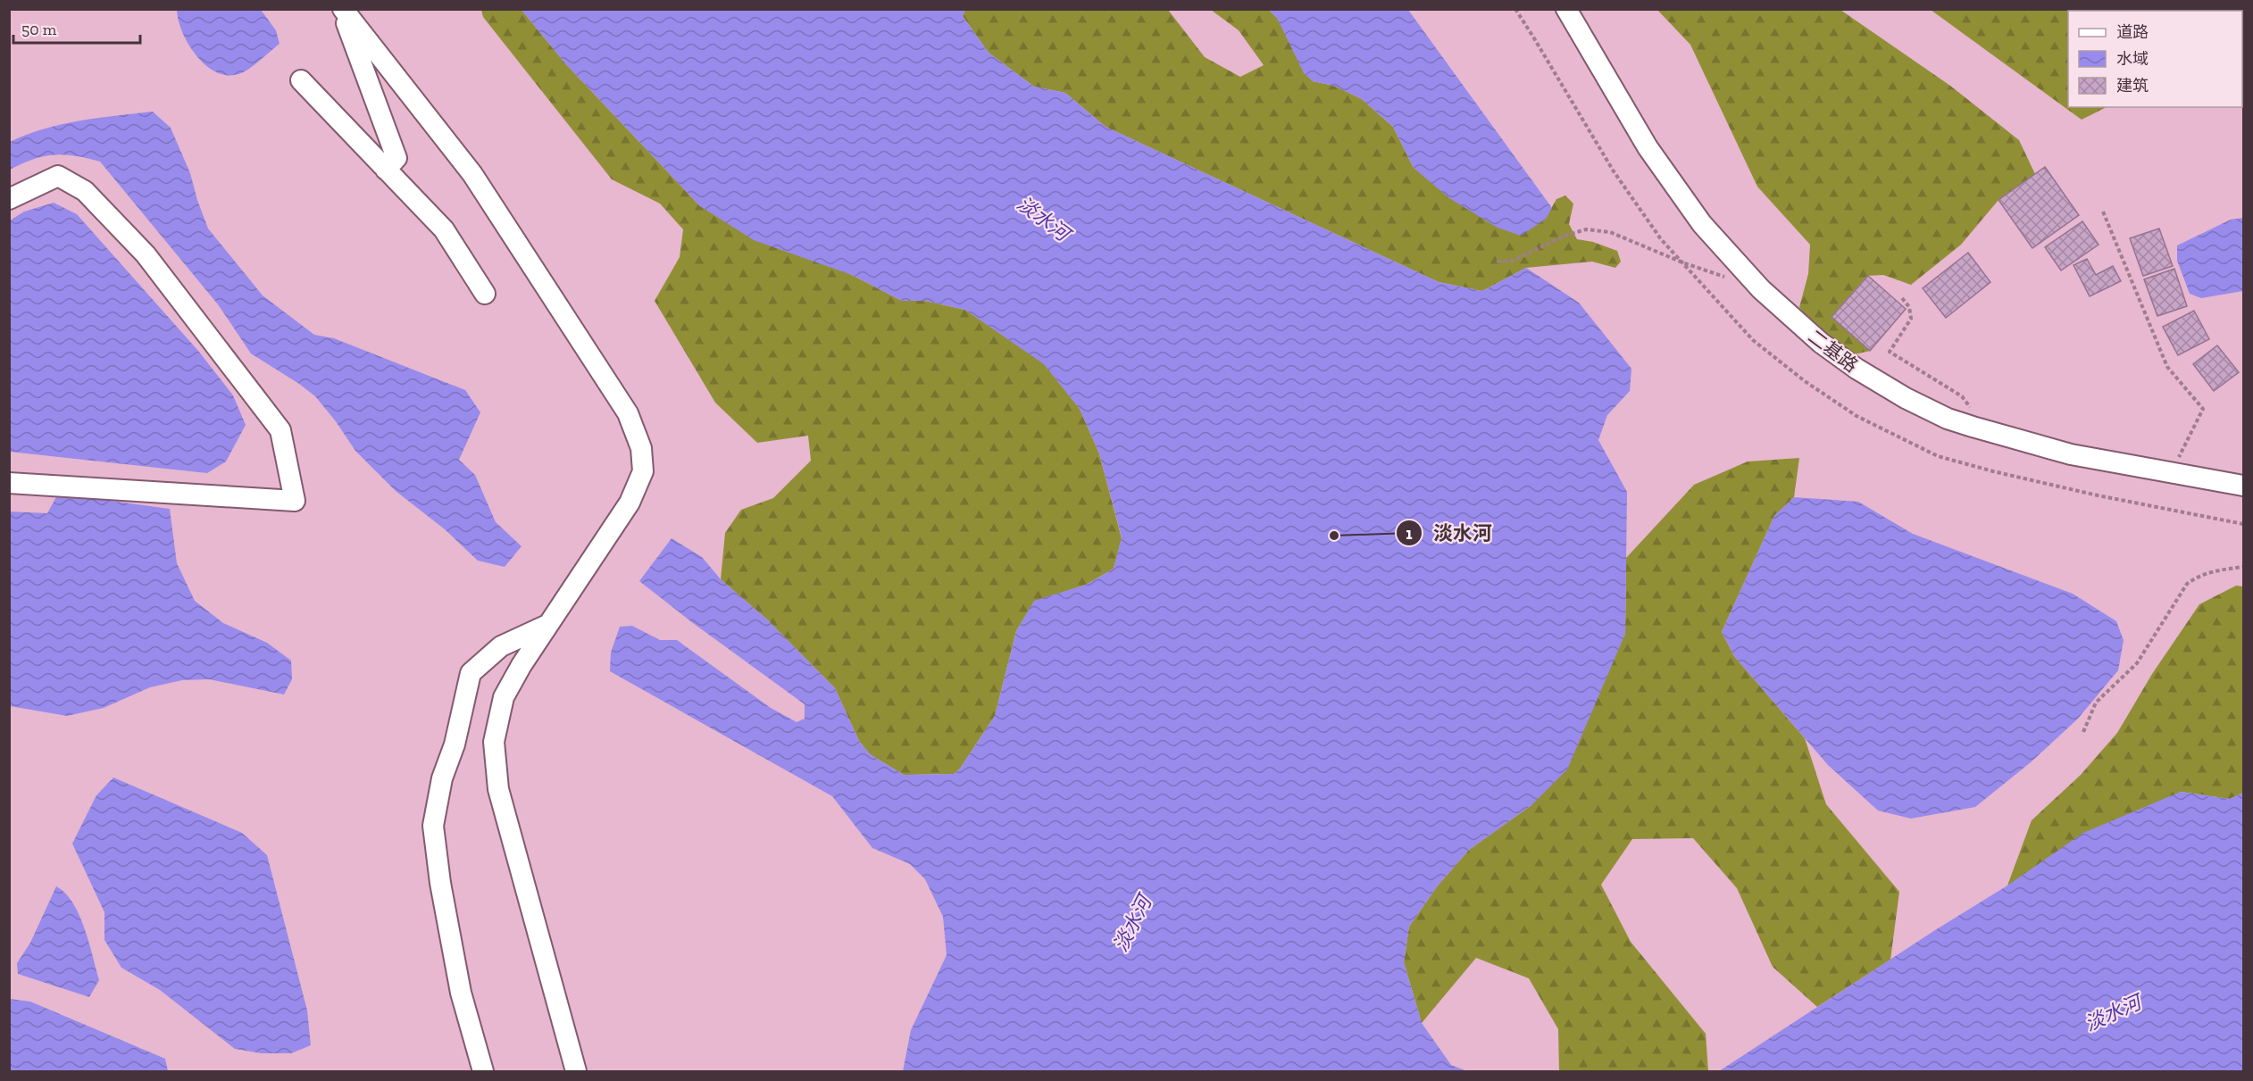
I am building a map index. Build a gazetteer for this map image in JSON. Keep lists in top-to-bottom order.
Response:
{
  "streets": {
    "street": ["二基路"]
  },
  "water": ["淡水河"],
  "places": ["淡水河"],
  "legend": ["道路", "水域", "建筑"],
  "scale_bar": "50 m"
}
